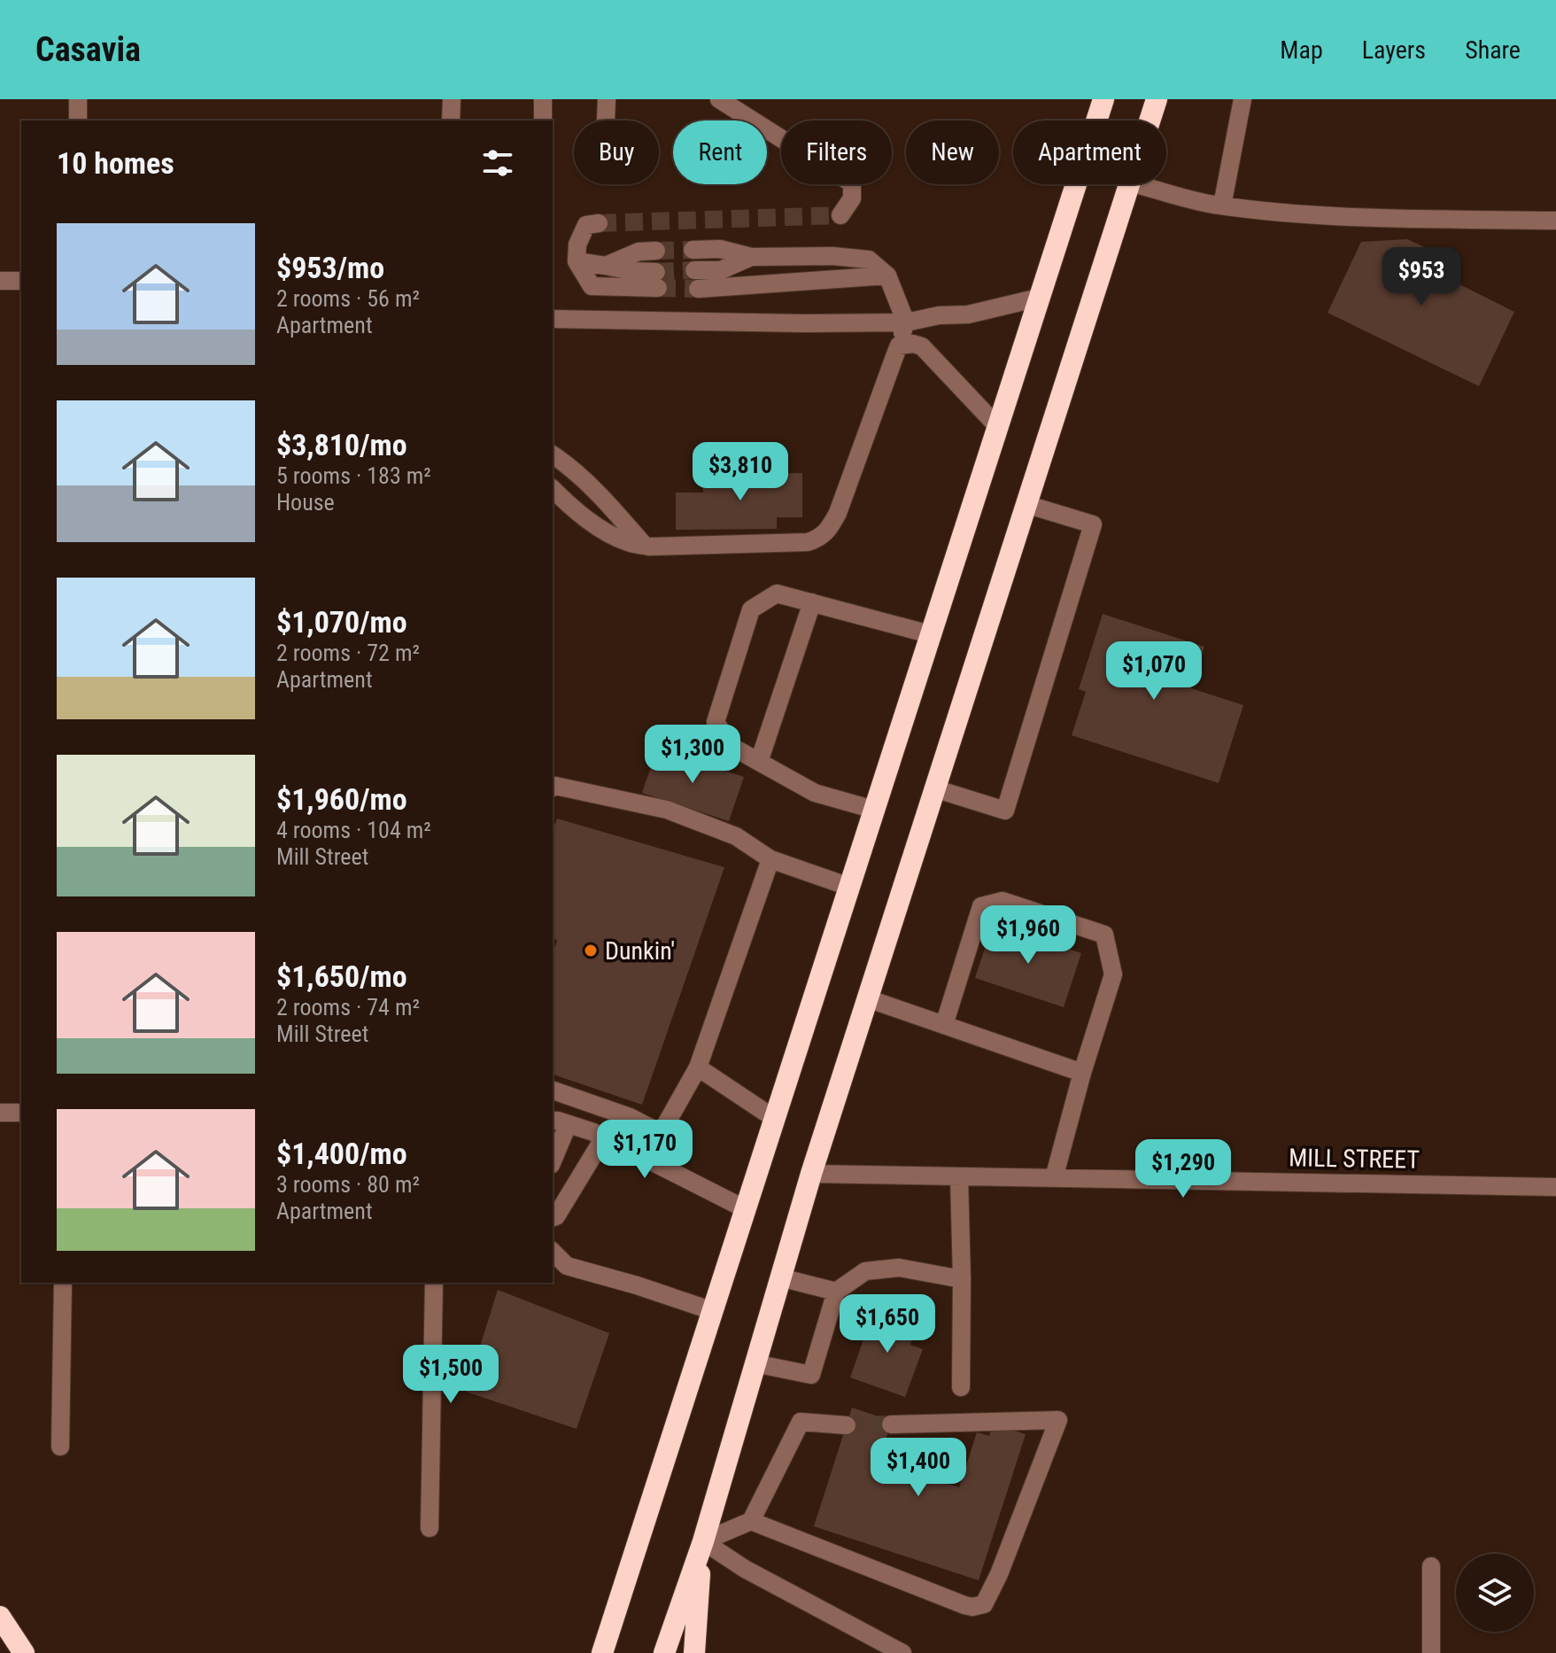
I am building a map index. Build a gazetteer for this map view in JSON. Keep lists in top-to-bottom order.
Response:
{
  "streets": {
    "street": ["MILL STREET"]
  },
  "places": ["Dunkin'"],
  "page": {
    "header": "Casavia",
    "nav": ["Map", "Layers", "Share"],
    "chip": [
      "Buy",
      "Rent",
      "Filters",
      "New",
      "Apartment"
    ],
    "heading": "10 homes",
    "list": [
      {
        "name": "$953/mo",
        "note": "2 rooms · 56 m² · Apartment"
      },
      {
        "name": "$3,810/mo",
        "note": "5 rooms · 183 m² · House"
      },
      {
        "name": "$1,070/mo",
        "note": "2 rooms · 72 m² · Apartment"
      },
      {
        "name": "$1,960/mo",
        "note": "4 rooms · 104 m² · Mill Street"
      },
      {
        "name": "$1,650/mo",
        "note": "2 rooms · 74 m² · Mill Street"
      },
      {
        "name": "$1,400/mo",
        "note": "3 rooms · 80 m² · Apartment"
      }
    ],
    "price": [
      "$953",
      "$3,810",
      "$1,070",
      "$1,300",
      "$1,960",
      "$1,170",
      "$1,290",
      "$1,650",
      "$1,500",
      "$1,400"
    ]
  }
}
